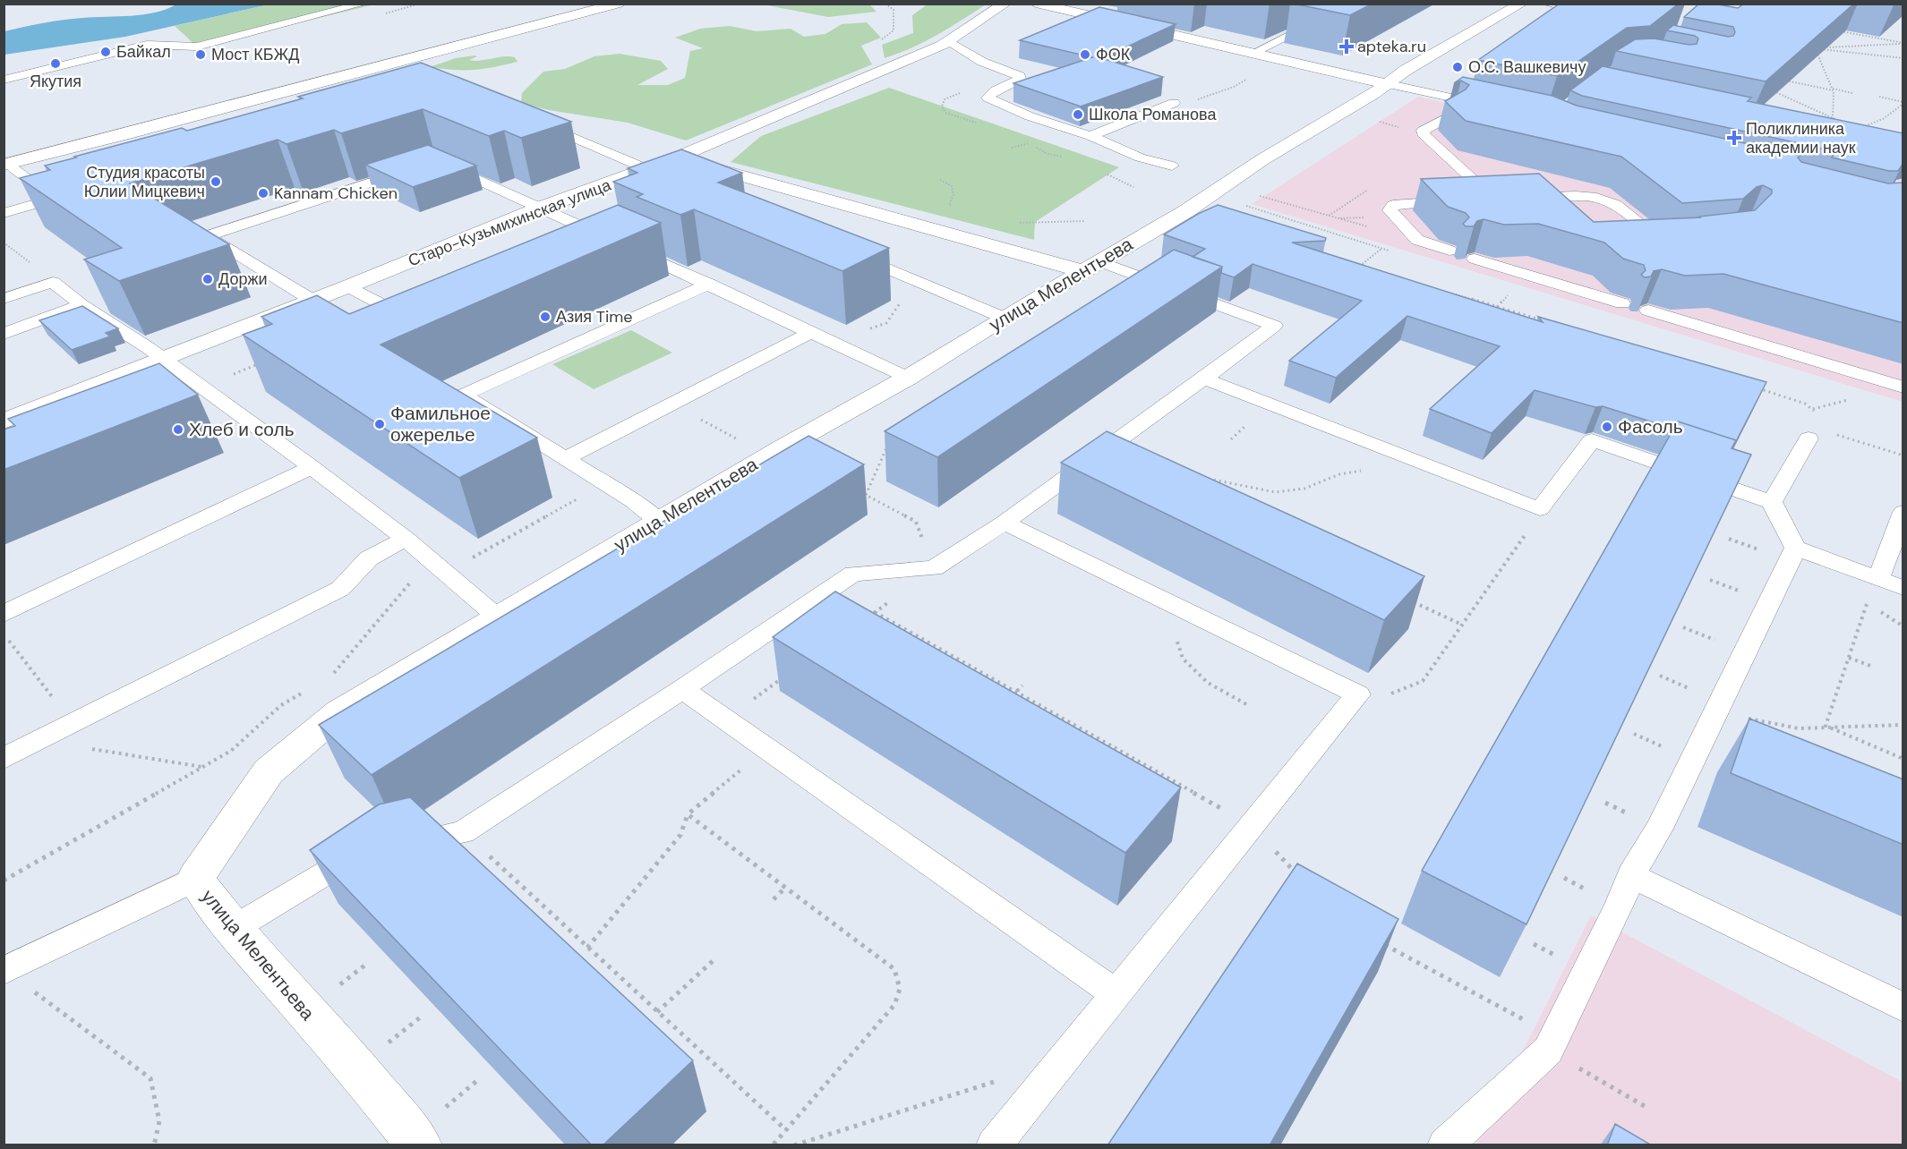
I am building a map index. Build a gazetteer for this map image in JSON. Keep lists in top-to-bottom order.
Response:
{
  "streets": {
    "street": ["Старо-Кузьмихинская улица", "улица Мелентьева"]
  },
  "places": {
    "health": ["apteka.ru", "Поликлиника академии наук"],
    "other": [
      "Байкал",
      "Мост КБЖД",
      "ФОК",
      "Якутия",
      "О.С. Вашкевичу",
      "Школа Романова",
      "Студия красоты Юлии Мицкевич",
      "Kannam Chicken",
      "Доржи",
      "Азия Time",
      "Фамильное ожерелье",
      "Фасоль",
      "Хлеб и соль"
    ]
  }
}
